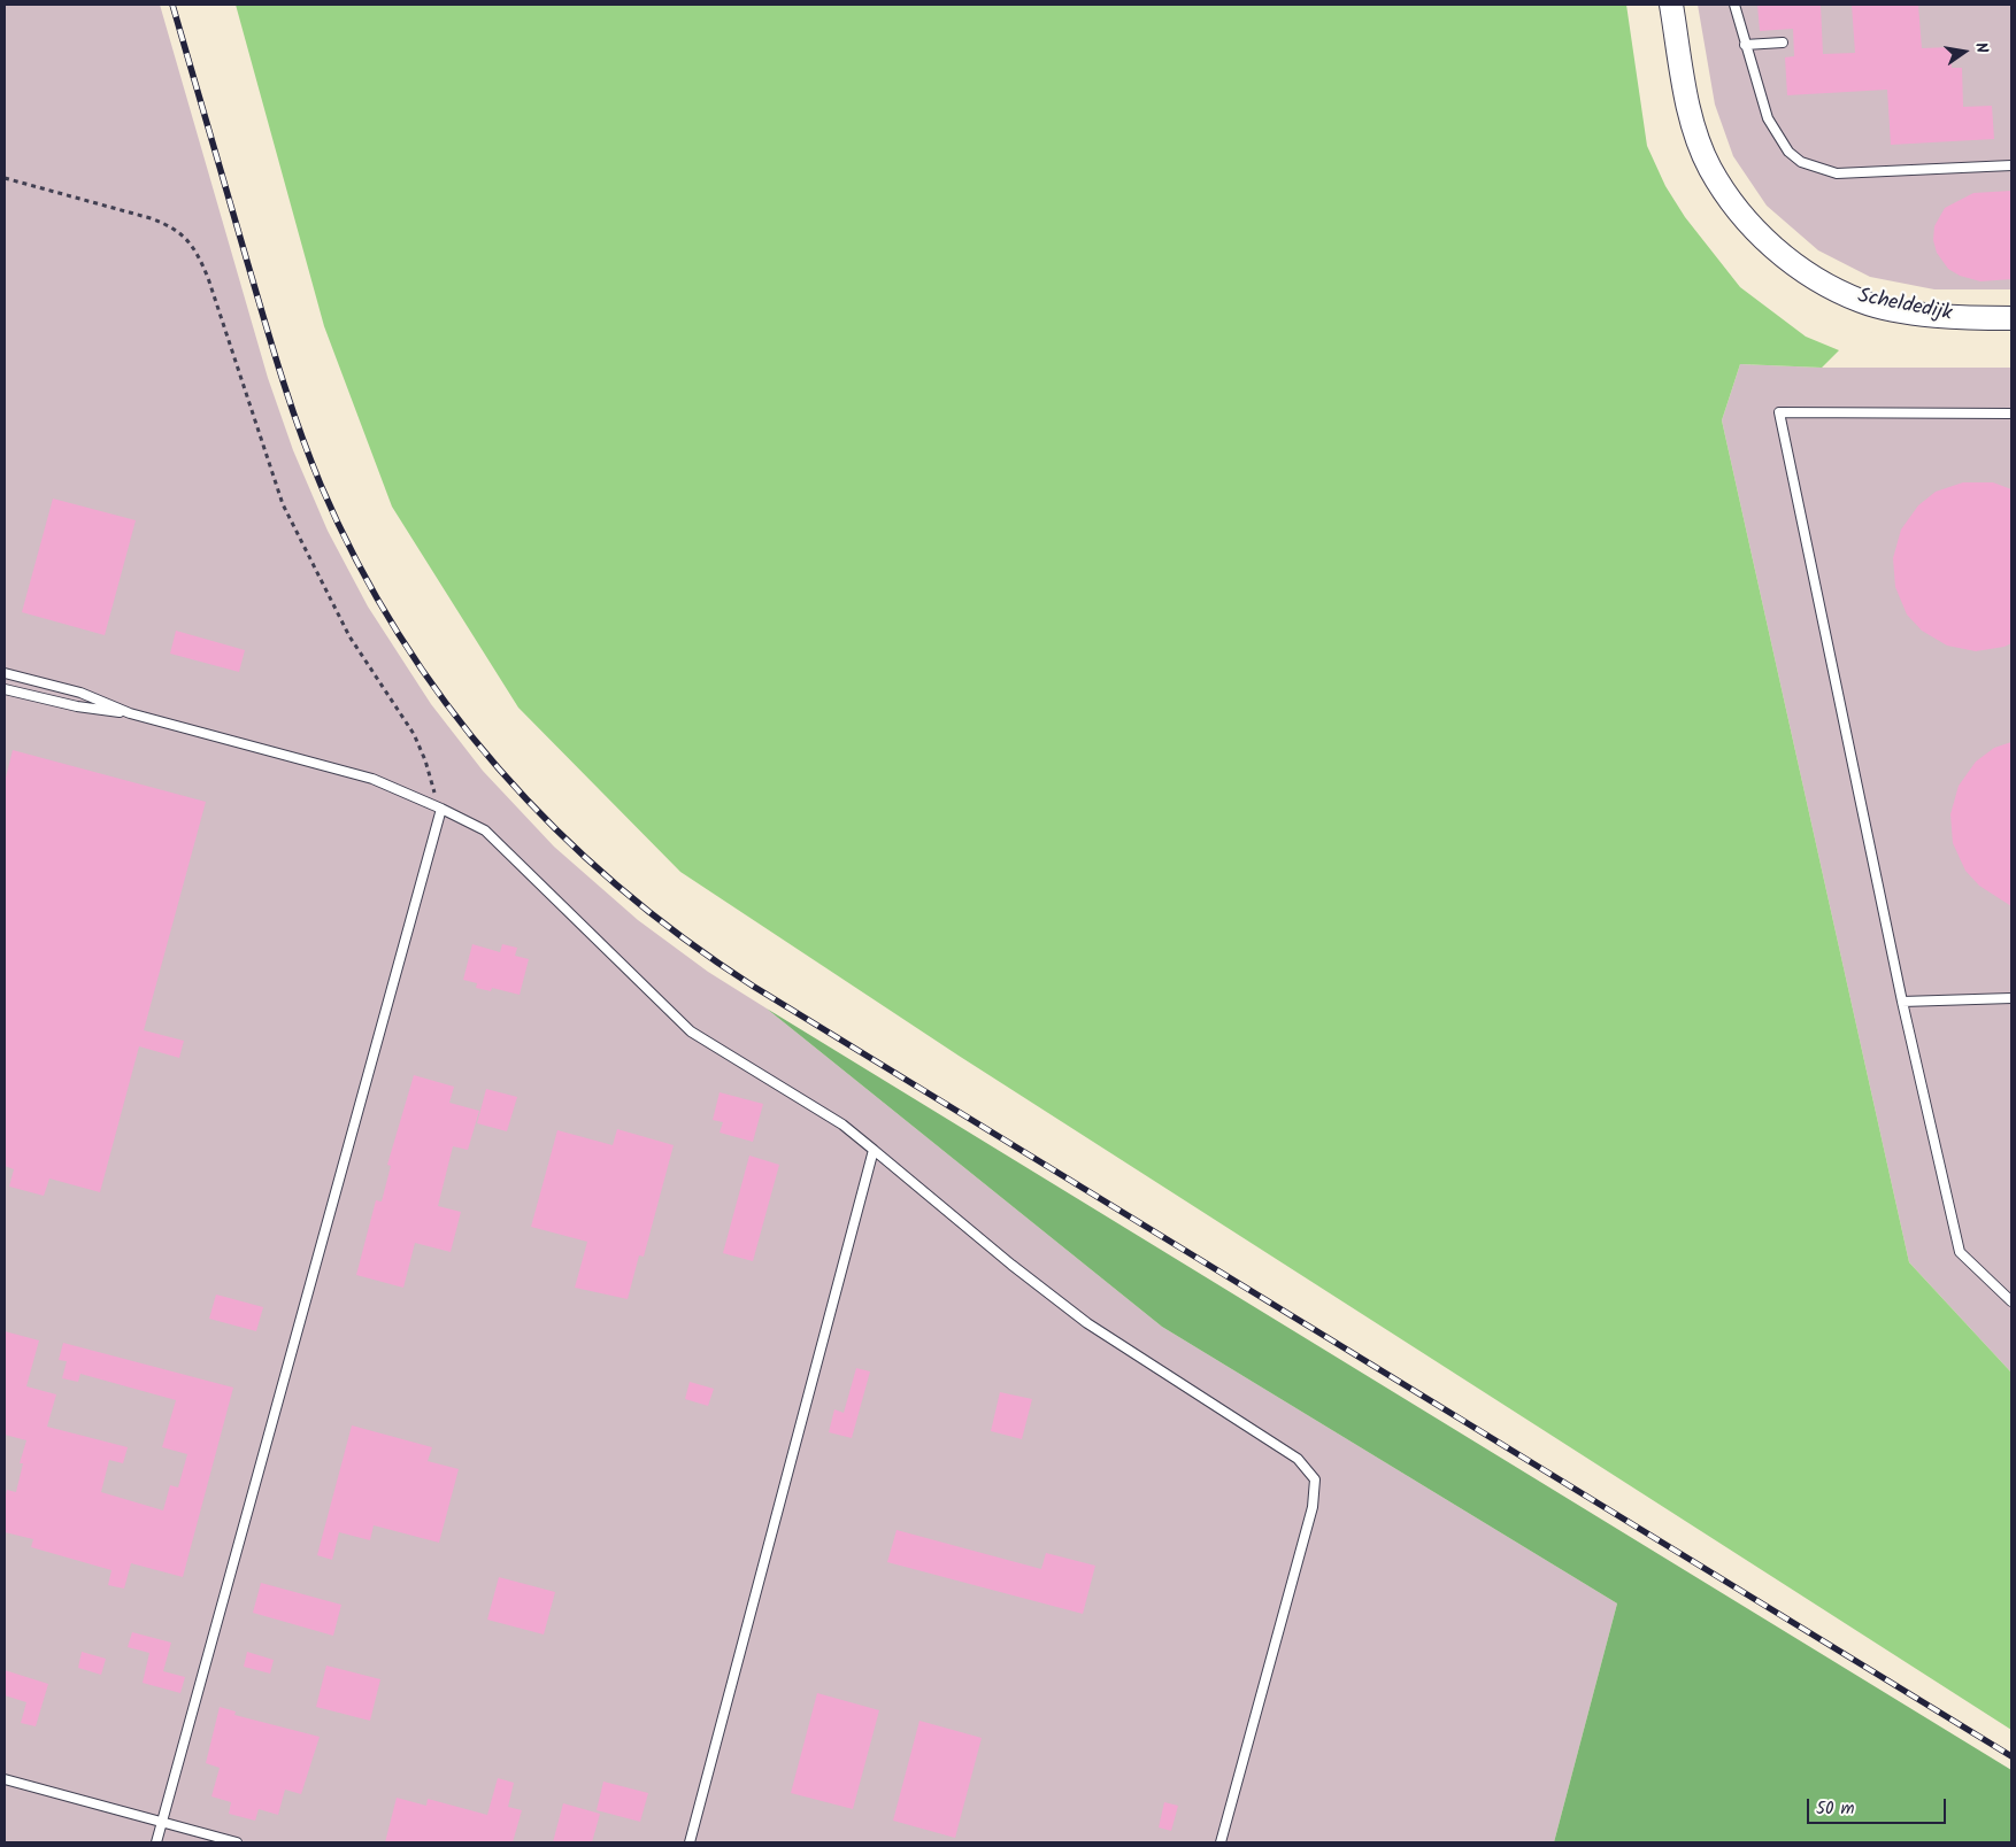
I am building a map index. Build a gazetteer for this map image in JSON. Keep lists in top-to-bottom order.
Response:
{
  "streets": {
    "street": ["Scheldedijk"]
  },
  "scale_bar": "50 m",
  "north": "right"
}
